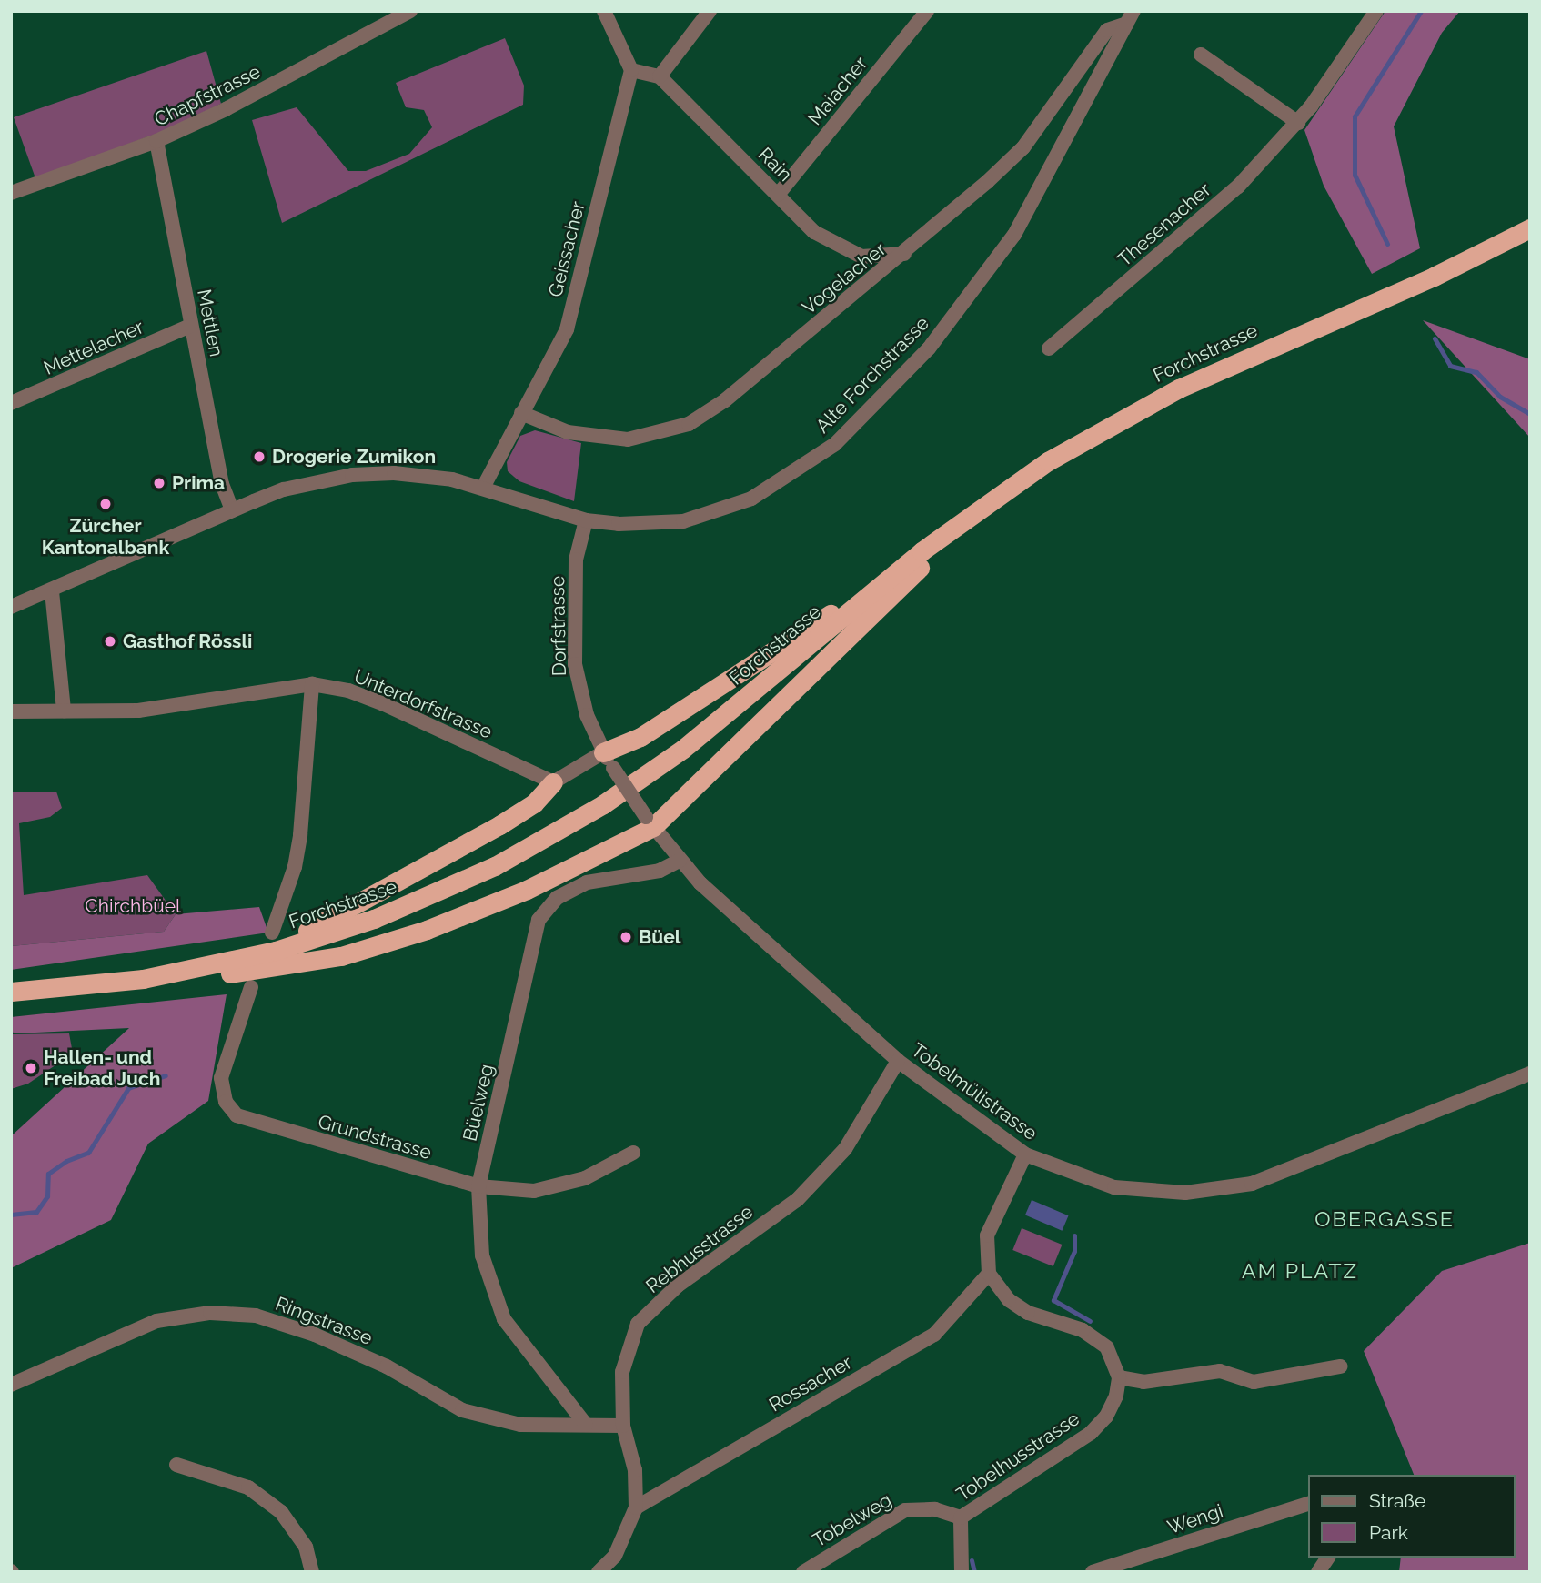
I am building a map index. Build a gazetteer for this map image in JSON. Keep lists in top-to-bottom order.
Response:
{
  "streets": {
    "highway": ["Forchstrasse"],
    "street": [
      "Maiacher",
      "Chapfstrasse",
      "Rain",
      "Thesenacher",
      "Geissacher",
      "Vogelacher",
      "Mettlen",
      "Mettelacher",
      "Alte Forchstrasse",
      "Dorfstrasse",
      "Unterdorfstrasse",
      "Tobelmülistrasse",
      "Büelweg",
      "Grundstrasse",
      "Rebhusstrasse",
      "Ringstrasse",
      "Rossacher",
      "Tobelhusstrasse",
      "Wengi",
      "Tobelweg"
    ]
  },
  "crossings": [
    ["Maiacher", "Rain"],
    ["Chapfstrasse", "Mettlen"],
    ["Rain", "Vogelacher"],
    ["Geissacher", "Vogelacher"],
    ["Geissacher", "Alte Forchstrasse"],
    ["Vogelacher", "Alte Forchstrasse"],
    ["Mettlen", "Mettelacher"],
    ["Alte Forchstrasse", "Dorfstrasse"],
    ["Dorfstrasse", "Tobelmülistrasse"],
    ["Tobelmülistrasse", "Büelweg"],
    ["Tobelmülistrasse", "Rebhusstrasse"],
    ["Büelweg", "Grundstrasse"],
    ["Büelweg", "Ringstrasse"],
    ["Rebhusstrasse", "Ringstrasse"],
    ["Rebhusstrasse", "Rossacher"],
    ["Tobelhusstrasse", "Tobelweg"]
  ],
  "districts": ["OBERGASSE", "AM PLATZ"],
  "parks": ["Chirchbüel"],
  "places": [
    "Drogerie Zumikon",
    "Prima",
    "Zürcher Kantonalbank",
    "Gasthof Rössli",
    "Büel",
    "Hallen- und Freibad Juch"
  ],
  "legend": ["Straße", "Park"]
}
